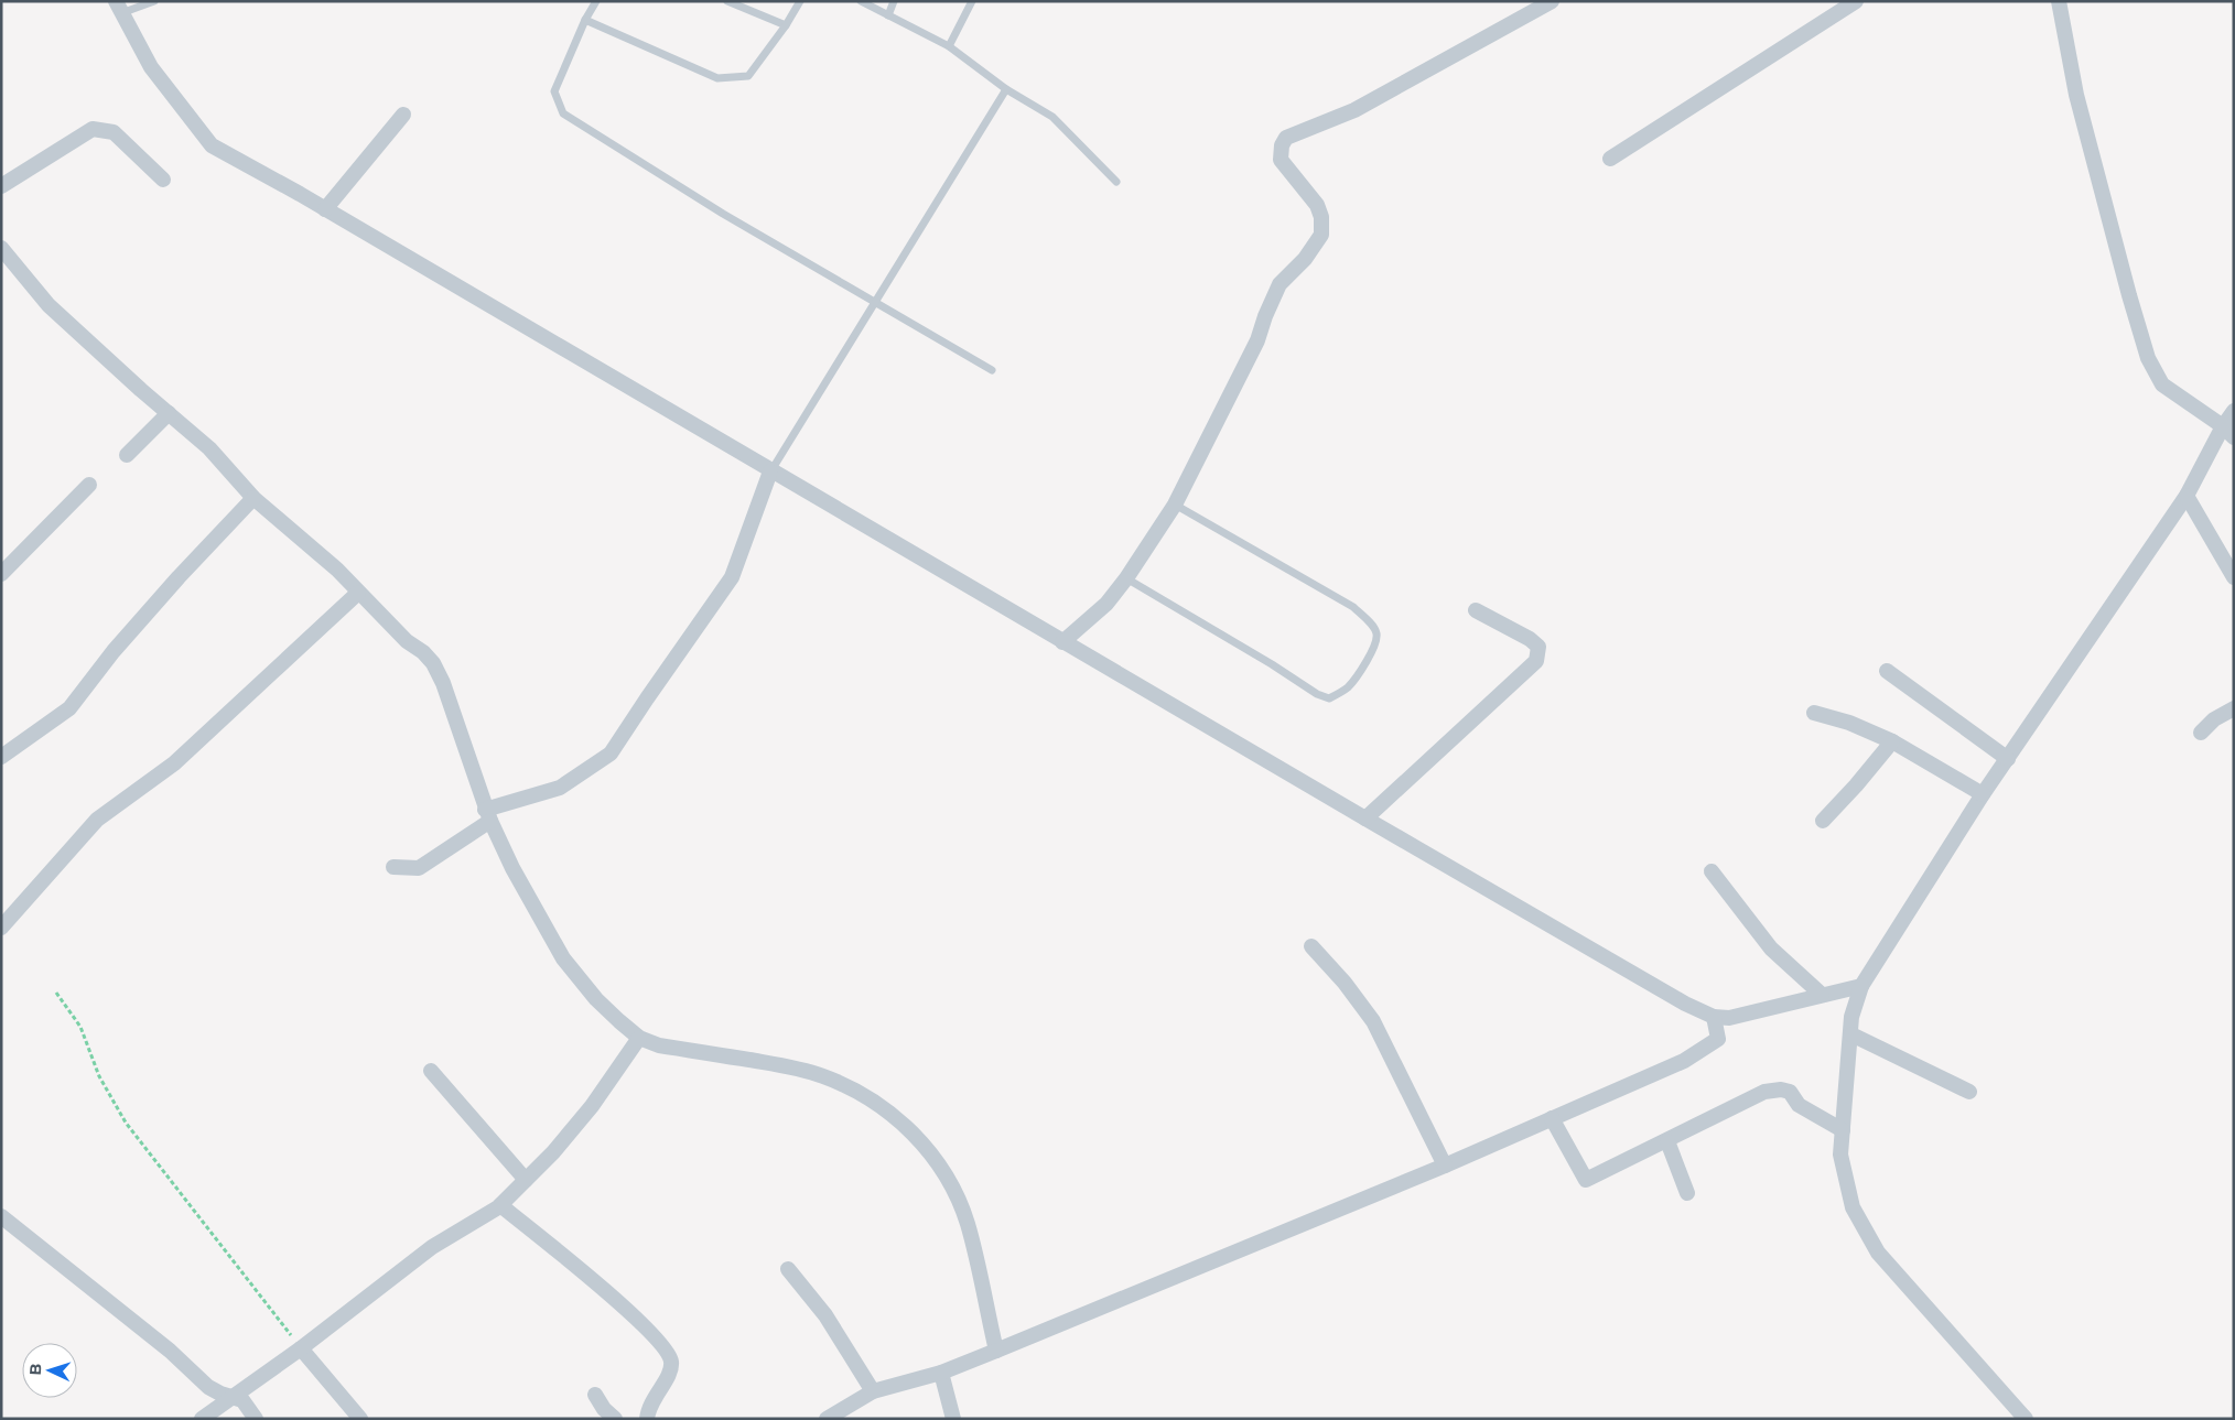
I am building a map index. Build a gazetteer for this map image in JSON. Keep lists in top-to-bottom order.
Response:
{
  "north": "left"
}
